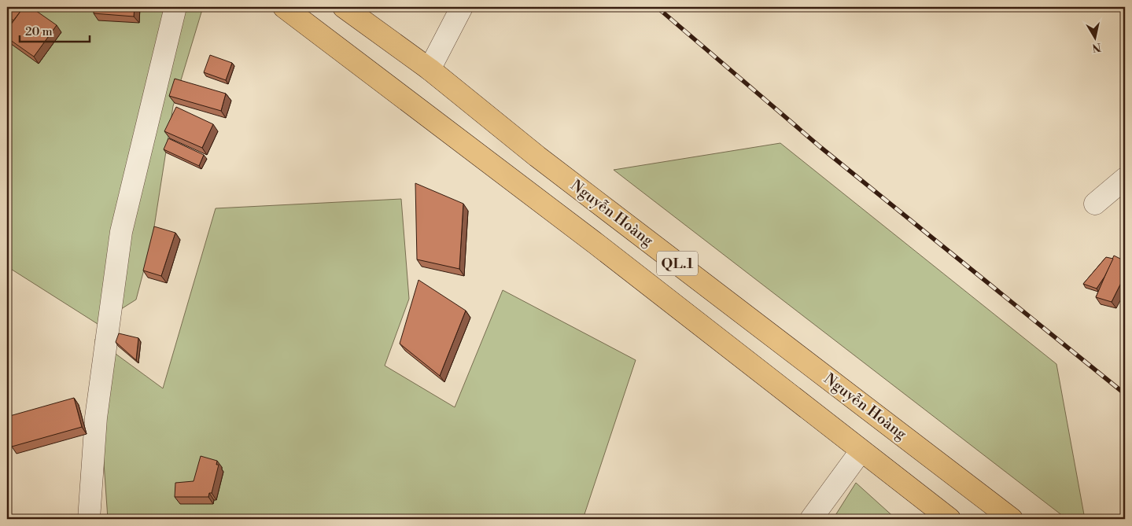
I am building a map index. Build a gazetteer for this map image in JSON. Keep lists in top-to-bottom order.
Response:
{
  "streets": {
    "highway": ["Nguyễn Hoàng", "QL.1"]
  },
  "scale_bar": "20 m",
  "north": "bottom"
}
